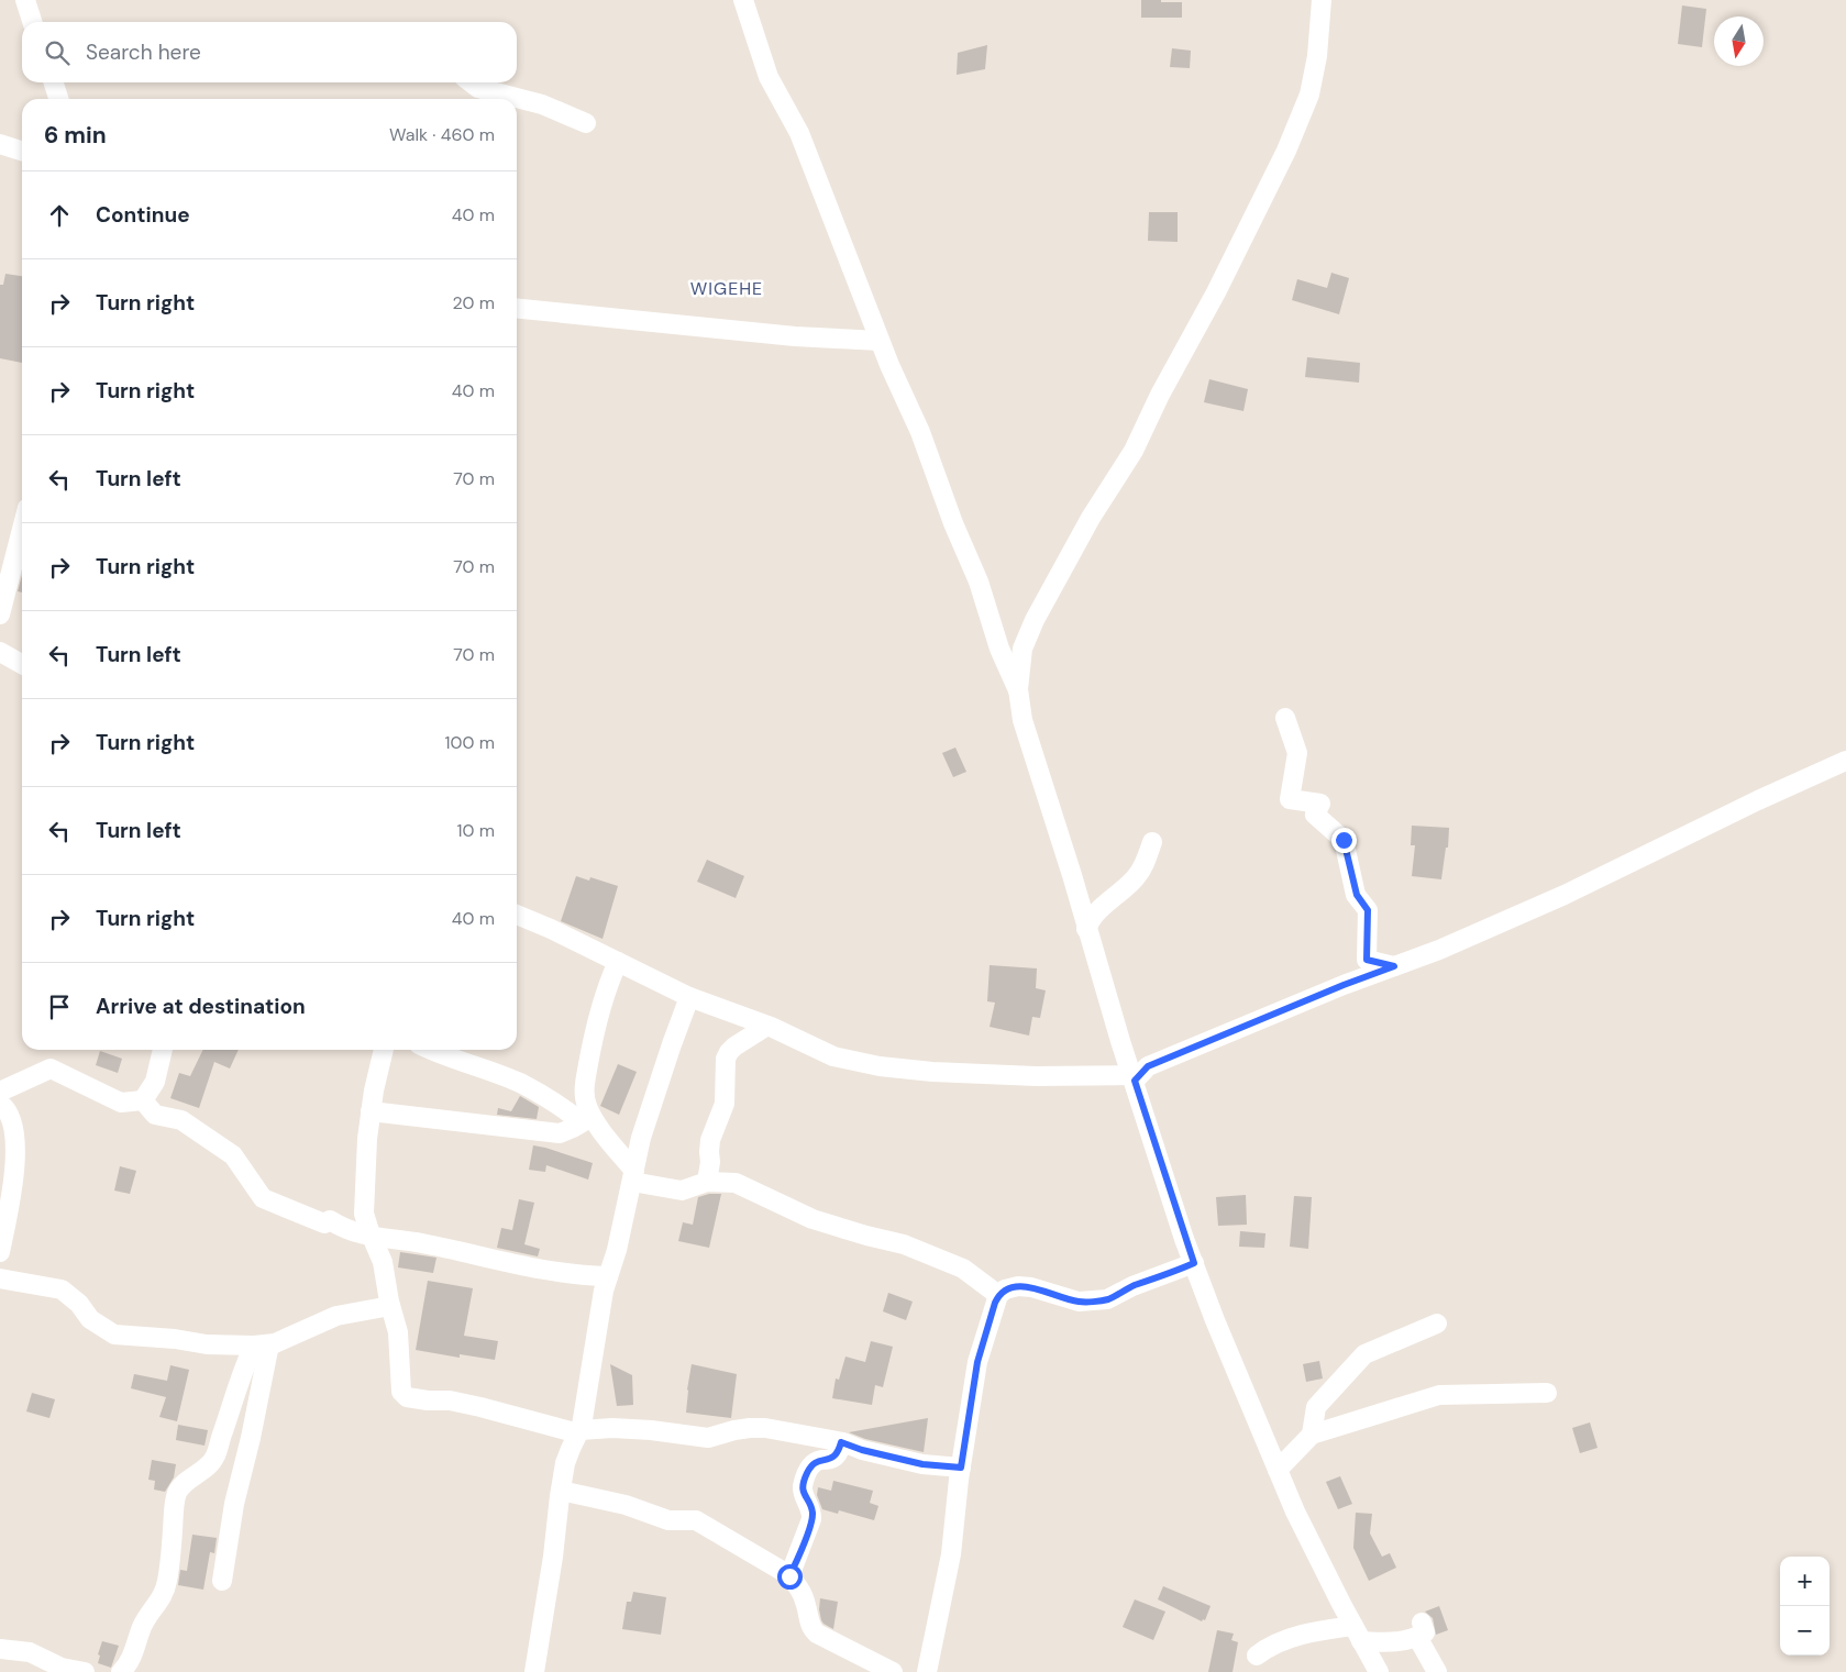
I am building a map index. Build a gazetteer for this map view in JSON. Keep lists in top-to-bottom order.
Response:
{
  "districts": ["WIGEHE"],
  "north": "bottom",
  "page": {
    "search": "Search here",
    "heading": ["6 min", "Walk · 460 m"],
    "list": [
      ["Continue", "40 m"],
      ["Turn right", "20 m"],
      ["Turn right", "40 m"],
      ["Turn left", "70 m"],
      ["Turn right", "70 m"],
      ["Turn left", "70 m"],
      ["Turn right", "100 m"],
      ["Turn left", "10 m"],
      ["Turn right", "40 m"],
      "Arrive at destination"
    ],
    "map_buttons": ["+", "−"]
  }
}
